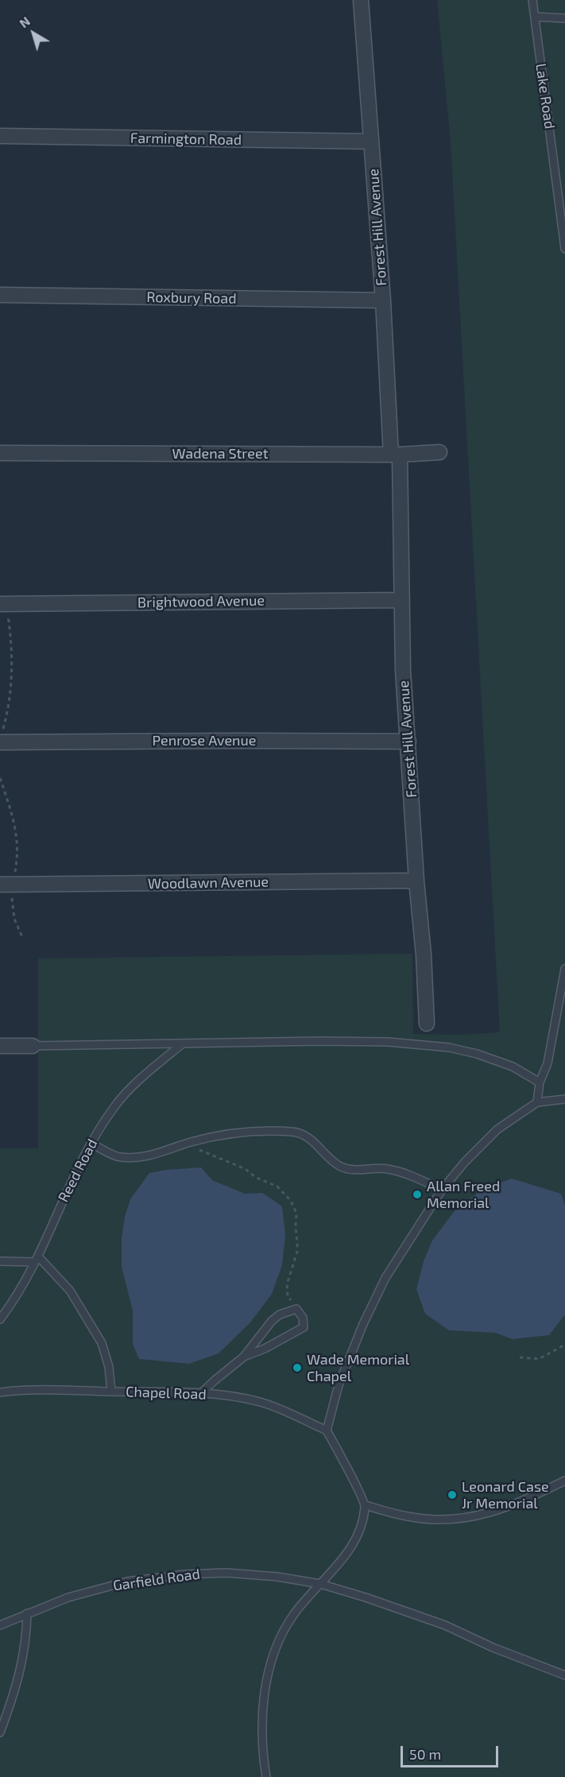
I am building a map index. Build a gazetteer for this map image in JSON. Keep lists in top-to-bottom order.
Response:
{
  "streets": {
    "street": [
      "Farmington Road",
      "Forest Hill Avenue",
      "Roxbury Road",
      "Wadena Street",
      "Brightwood Avenue",
      "Penrose Avenue",
      "Woodlawn Avenue"
    ],
    "lane": [
      "Lake Road",
      "Reed Road",
      "Chapel Road",
      "Garfield Road"
    ]
  },
  "crossings": [
    ["Farmington Road", "Forest Hill Avenue"],
    ["Forest Hill Avenue", "Roxbury Road"],
    ["Forest Hill Avenue", "Wadena Street"],
    ["Forest Hill Avenue", "Brightwood Avenue"],
    ["Forest Hill Avenue", "Penrose Avenue"],
    ["Forest Hill Avenue", "Woodlawn Avenue"]
  ],
  "places": ["Allan Freed Memorial", "Wade Memorial Chapel", "Leonard Case Jr Memorial"],
  "scale_bar": "50 m",
  "north": "top left"
}
